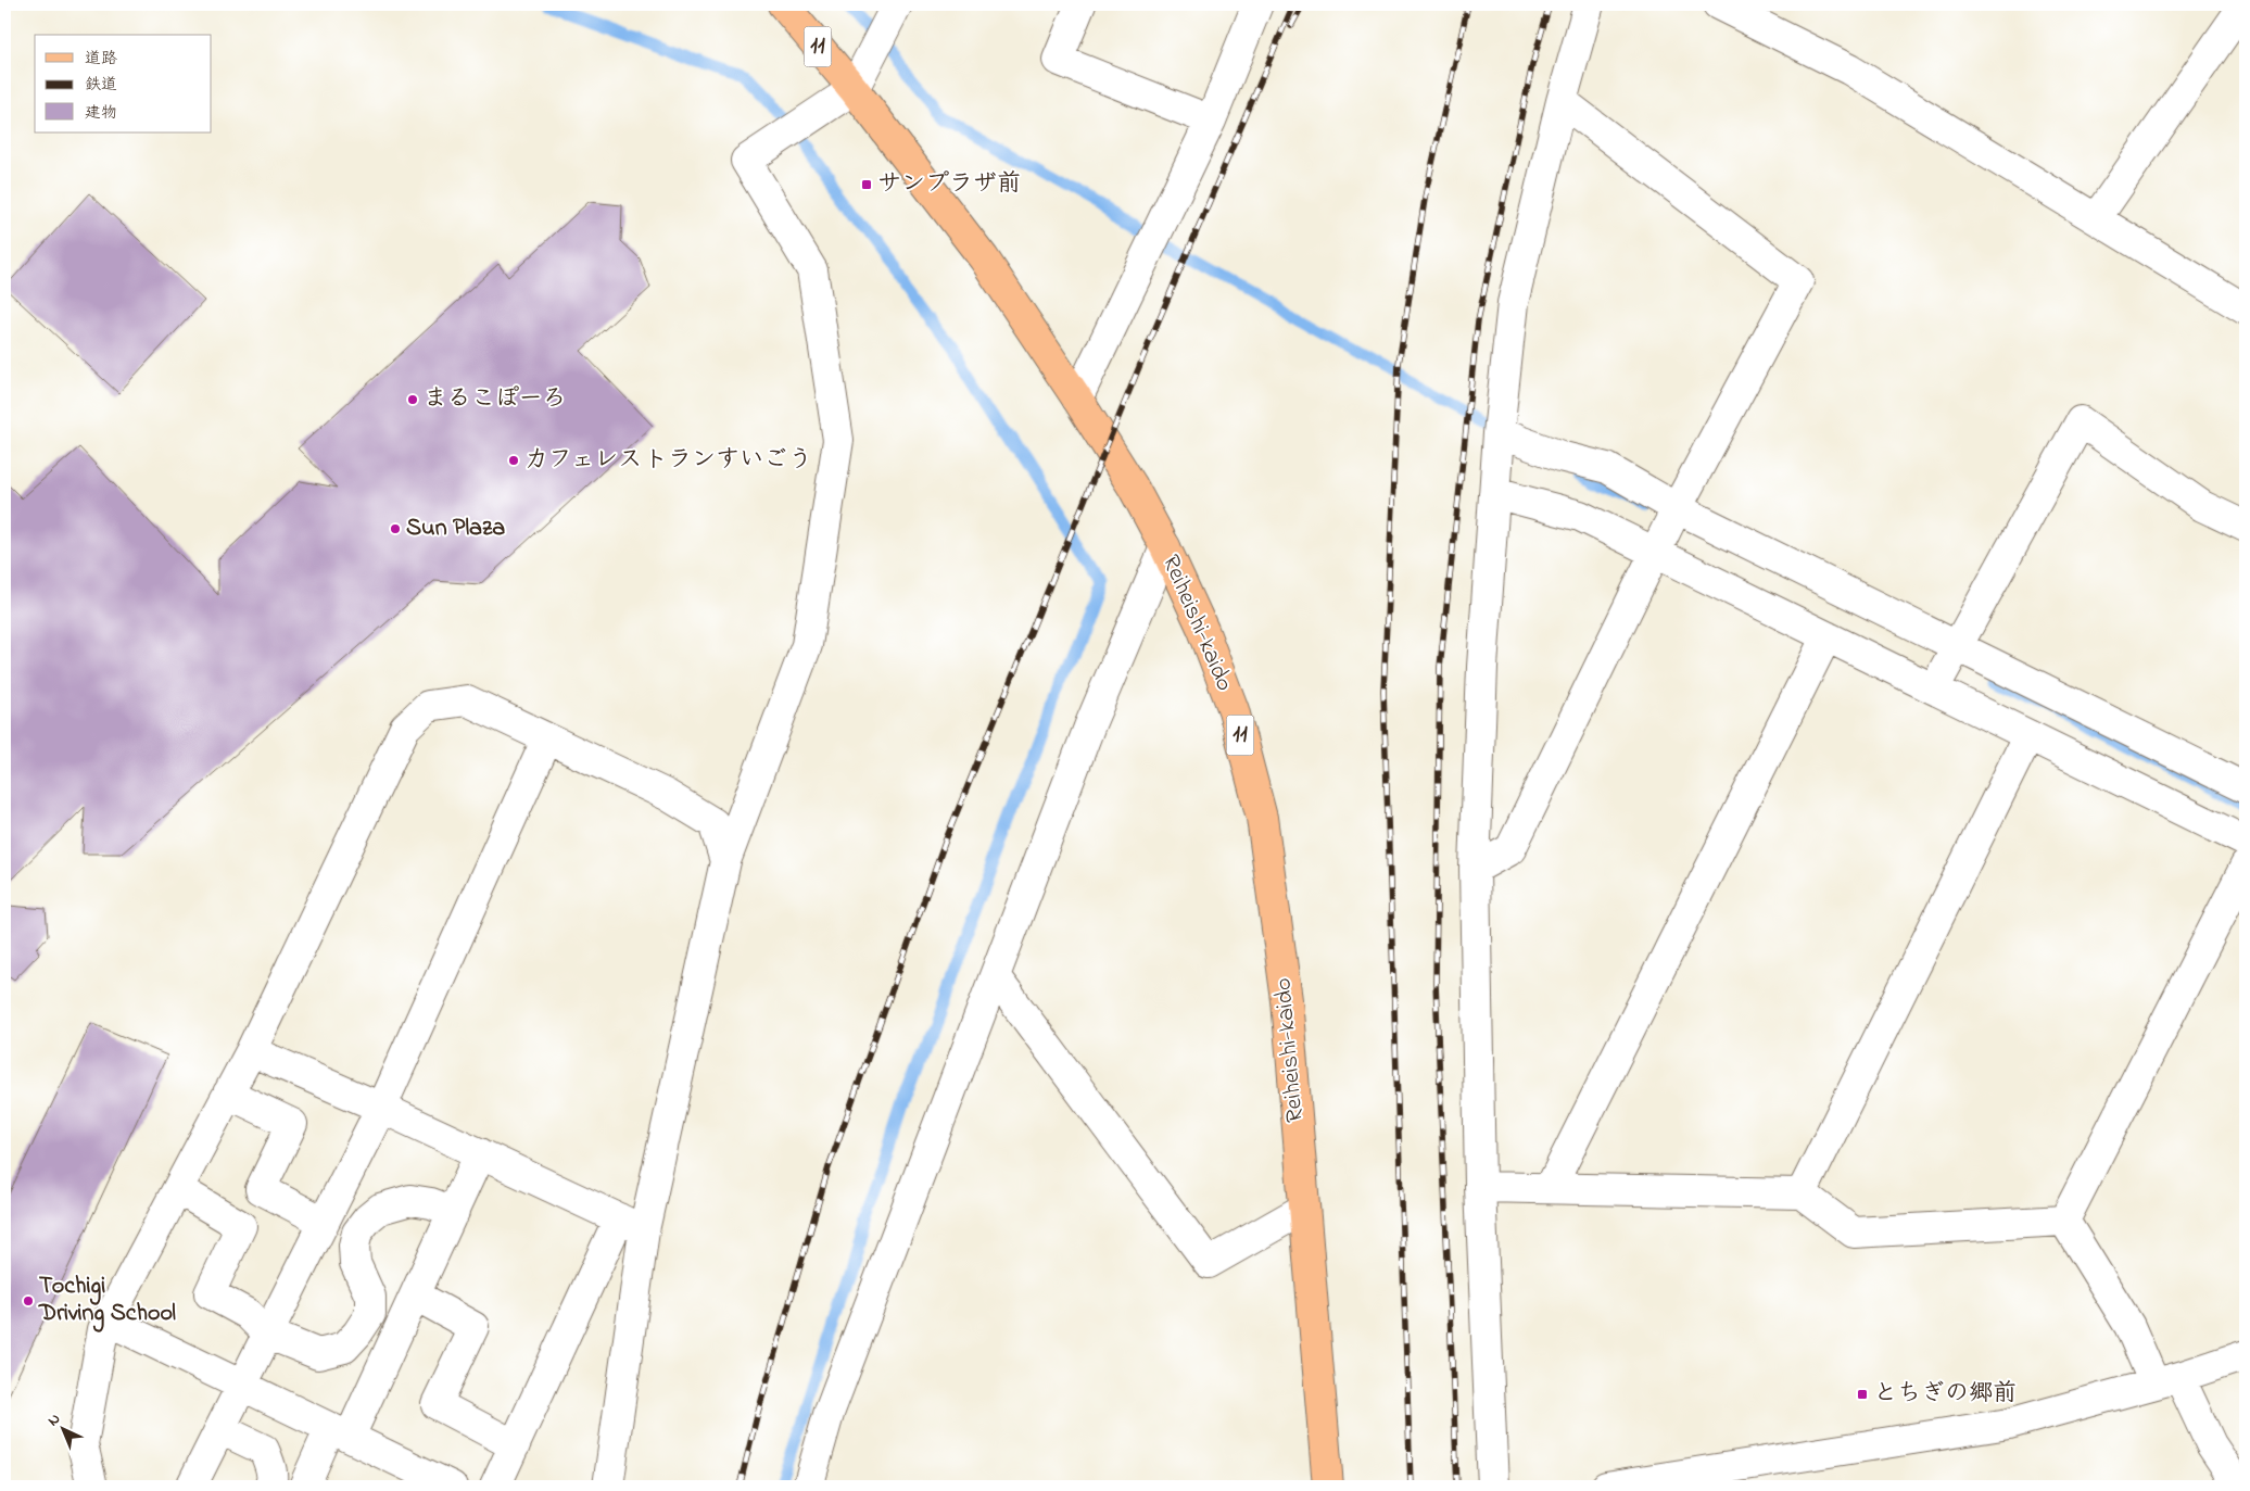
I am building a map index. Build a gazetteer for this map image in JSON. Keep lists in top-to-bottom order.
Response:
{
  "streets": {
    "main road": ["11", "Reiheishi-kaido"]
  },
  "places": {
    "transit": ["サンプラザ前", "とちぎの郷前"],
    "other": [
      "まるこぽーろ",
      "カフェレストランすいごう",
      "Sun Plaza",
      "Tochigi Driving School"
    ]
  },
  "legend": ["道路", "鉄道", "建物"],
  "north": "top left"
}
